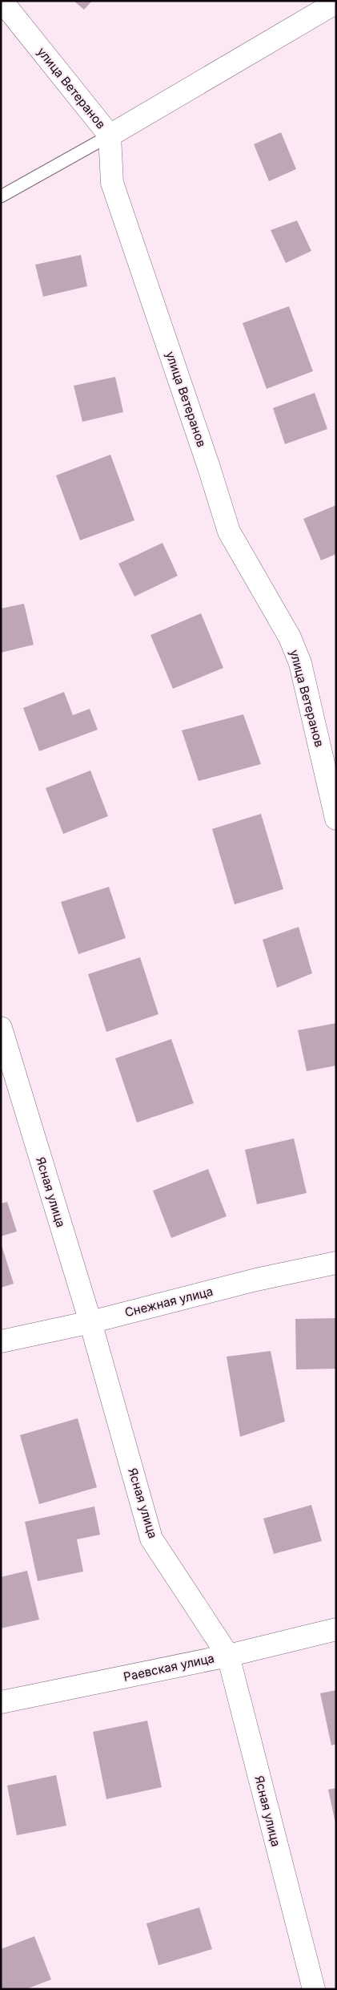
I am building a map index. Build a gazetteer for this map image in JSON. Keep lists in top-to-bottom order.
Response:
{
  "streets": {
    "street": [
      "улица Ветеранов",
      "Ясная улица",
      "Снежная улица",
      "Раевская улица"
    ]
  },
  "crossings": [
    ["Ясная улица", "Снежная улица"],
    ["Ясная улица", "Раевская улица"]
  ]
}
